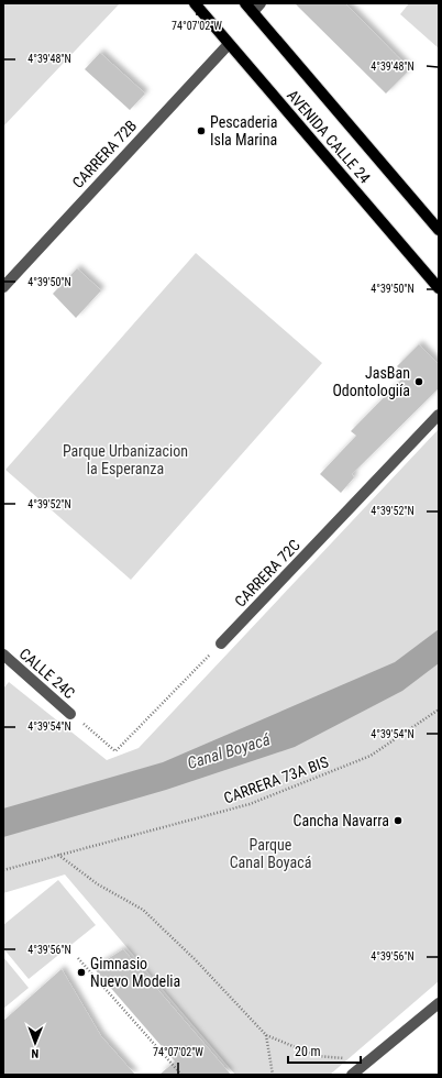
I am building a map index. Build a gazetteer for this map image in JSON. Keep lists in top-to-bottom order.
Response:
{
  "streets": {
    "main road": ["AVENIDA CALLE 24"],
    "street": ["CARRERA 72B", "CARRERA 72C", "CALLE 24C"],
    "path": ["CARRERA 73A BIS"]
  },
  "crossings": [
    ["AVENIDA CALLE 24", "CARRERA 72B"]
  ],
  "water": ["Canal Boyacá"],
  "parks": ["Parque Urbanizacion la Esperanza", "Parque Canal Boyacá"],
  "places": [
    "Pescaderia Isla Marina",
    "JasBan Odontologiía",
    "Cancha Navarra",
    "Gimnasio Nuevo Modelia"
  ],
  "scale_bar": "20 m",
  "north": "bottom",
  "coordinates": [
    "74°07'02\"W",
    "4°39'48\"N",
    "4°39'50\"N",
    "4°39'52\"N",
    "4°39'54\"N",
    "4°39'56\"N"
  ]
}
